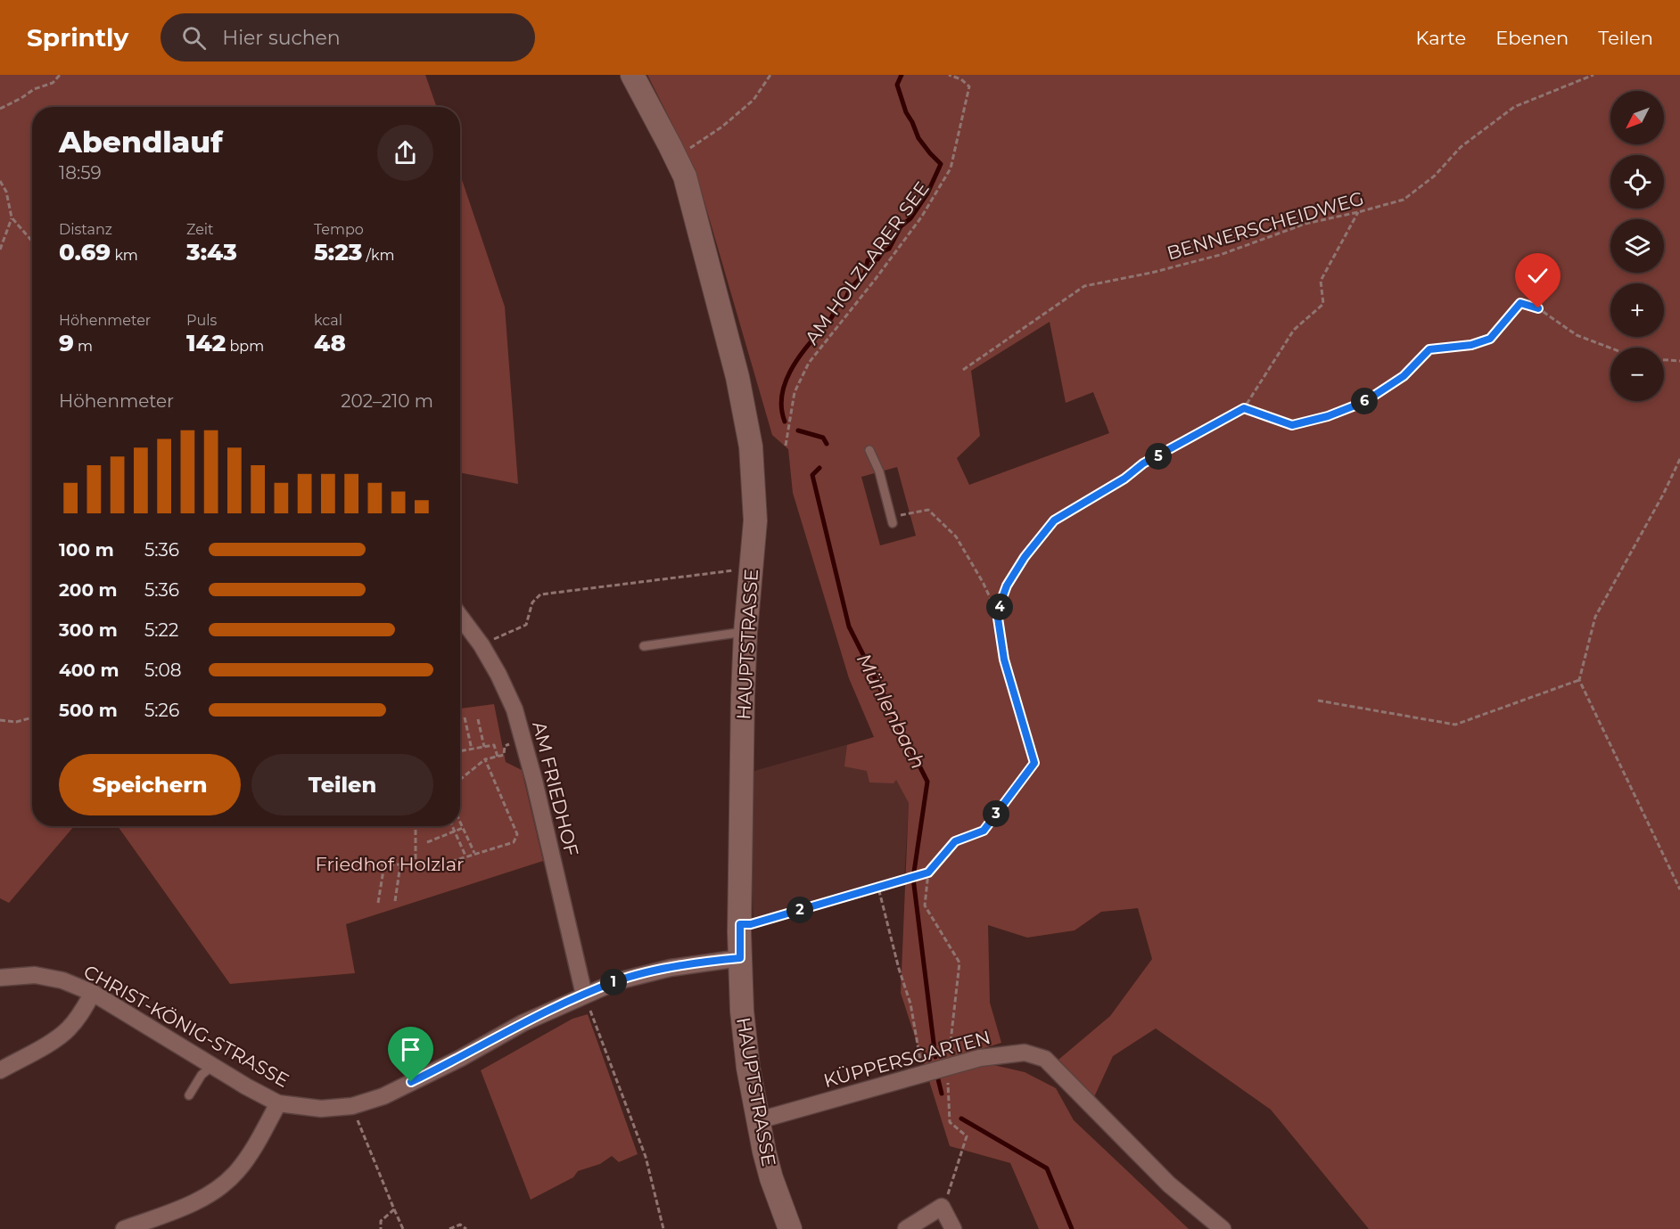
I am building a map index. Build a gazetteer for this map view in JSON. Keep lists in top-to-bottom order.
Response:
{
  "streets": {
    "main road": ["HAUPTSTRASSE"],
    "street": ["AM FRIEDHOF", "CHRIST-KÖNIG-STRASSE", "KÜPPERSGARTEN"],
    "path": ["BENNERSCHEIDWEG", "AM HOLZLARER SEE"]
  },
  "crossings": [
    ["HAUPTSTRASSE", "CHRIST-KÖNIG-STRASSE"],
    ["HAUPTSTRASSE", "KÜPPERSGARTEN"],
    ["AM FRIEDHOF", "CHRIST-KÖNIG-STRASSE"]
  ],
  "water": ["Mühlenbach"],
  "parks": ["Friedhof Holzlar"],
  "north": "bottom left",
  "page": {
    "header": "Sprintly",
    "search": "Hier suchen",
    "nav": ["Karte", "Ebenen", "Teilen"],
    "map_buttons": ["+", "−"],
    "heading": ["Abendlauf", "18:59"],
    "stats": [
      ["Distanz", "0.69 km"],
      ["Zeit", "3:43"],
      ["Tempo", "5:23 /km"],
      ["Höhenmeter", "9 m"],
      ["Puls", "142 bpm"],
      ["kcal", "48"]
    ],
    "chart": ["Höhenmeter", "202–210 m"],
    "pins": [
      "6",
      "5",
      "4",
      "3",
      "2",
      "1"
    ],
    "list": [
      {
        "name": "100 m",
        "note": "5:36"
      },
      {
        "name": "200 m",
        "note": "5:36"
      },
      {
        "name": "300 m",
        "note": "5:22"
      },
      {
        "name": "400 m",
        "note": "5:08"
      },
      {
        "name": "500 m",
        "note": "5:26"
      }
    ],
    "buttons": ["Speichern", "Teilen"]
  }
}
